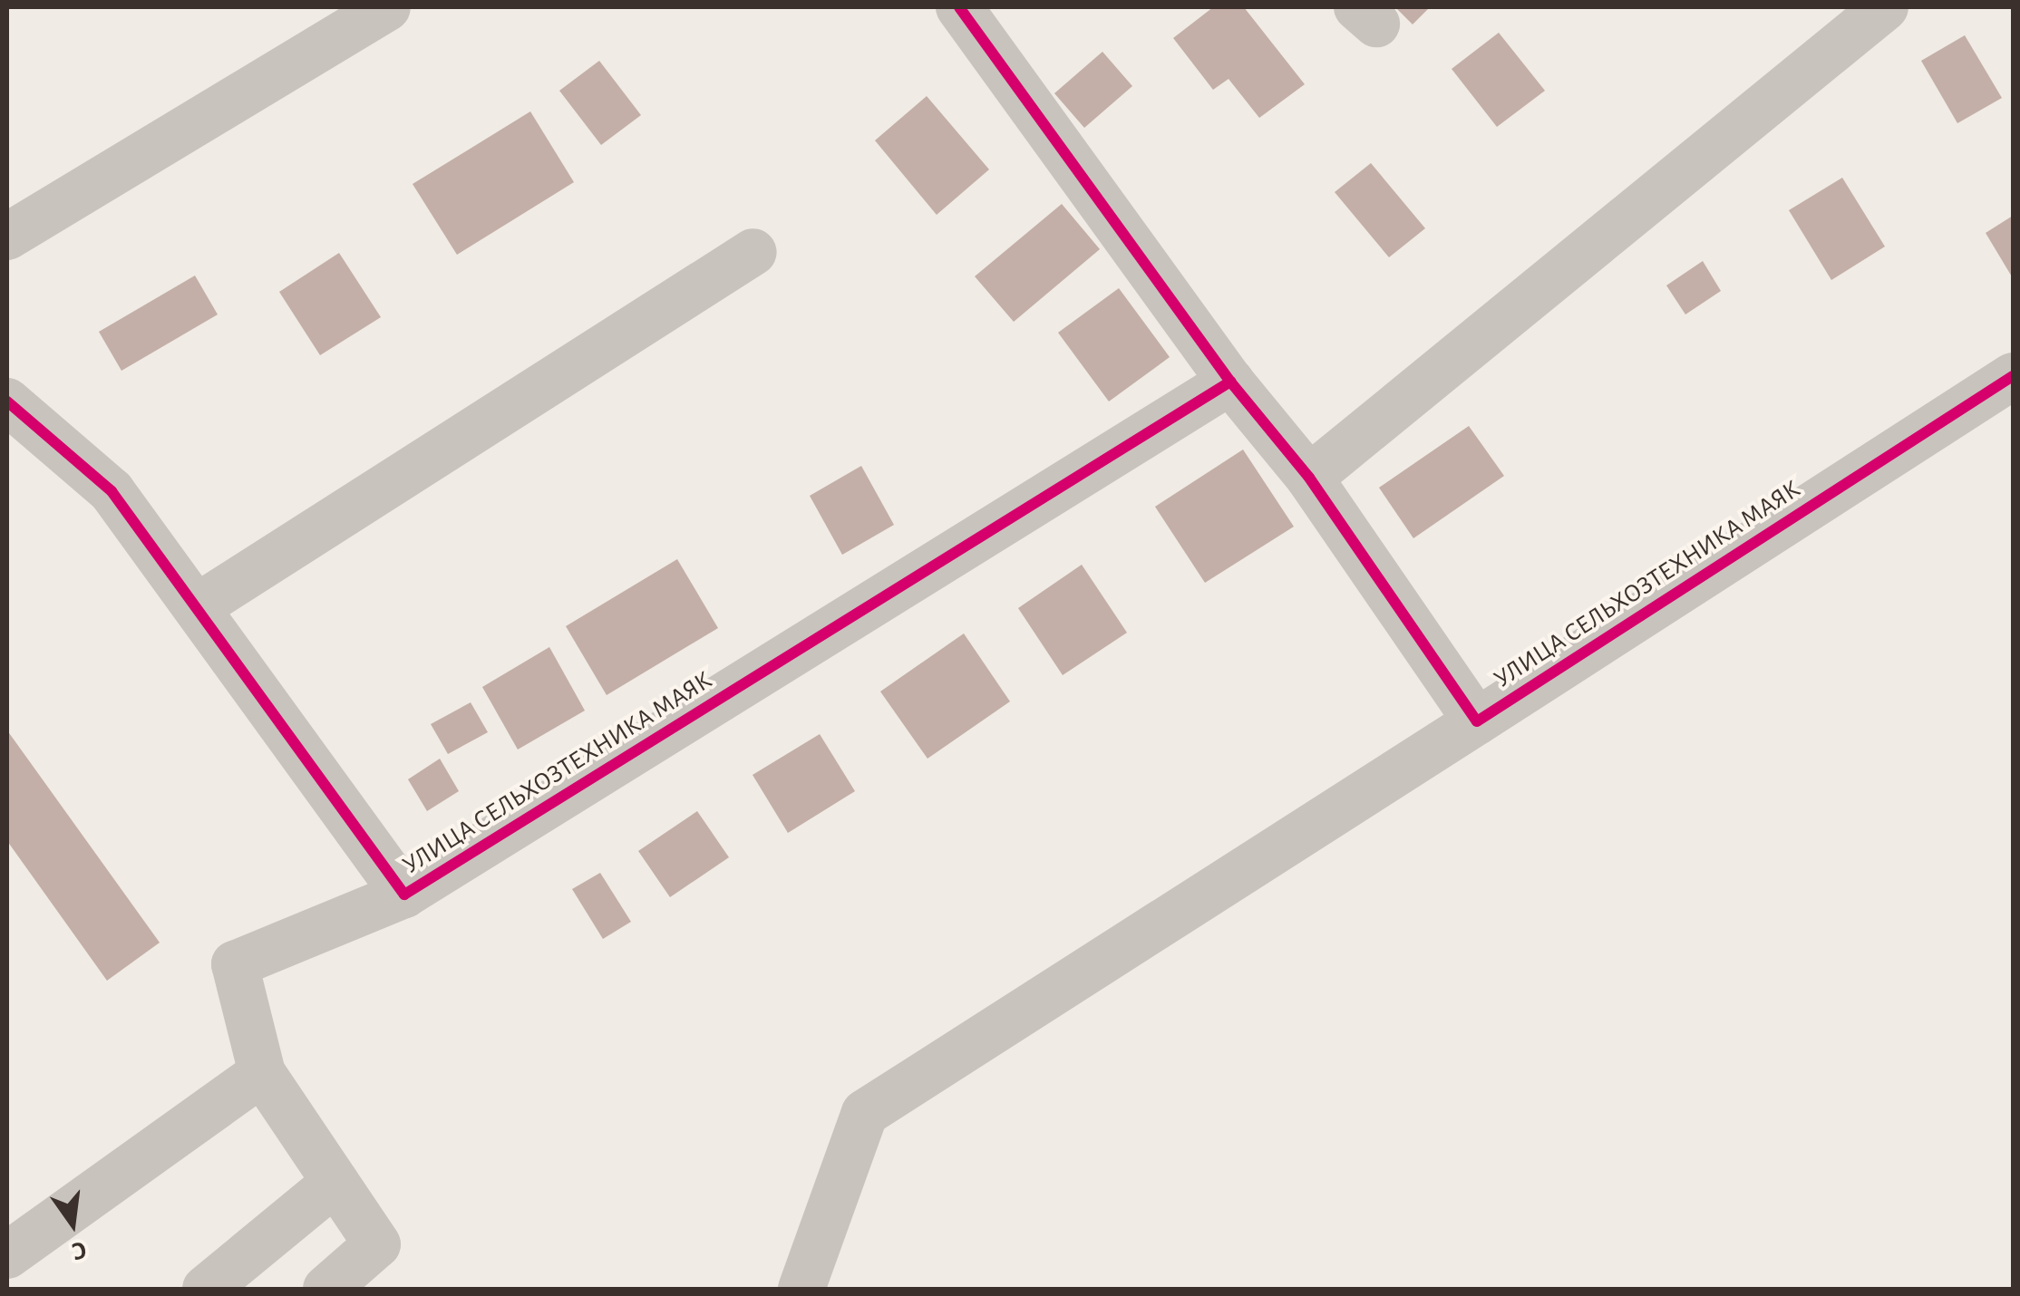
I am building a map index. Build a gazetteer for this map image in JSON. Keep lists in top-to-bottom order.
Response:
{
  "streets": {
    "street": ["УЛИЦА СЕЛЬХОЗТЕХНИКА МАЯК"]
  },
  "north": "bottom"
}
